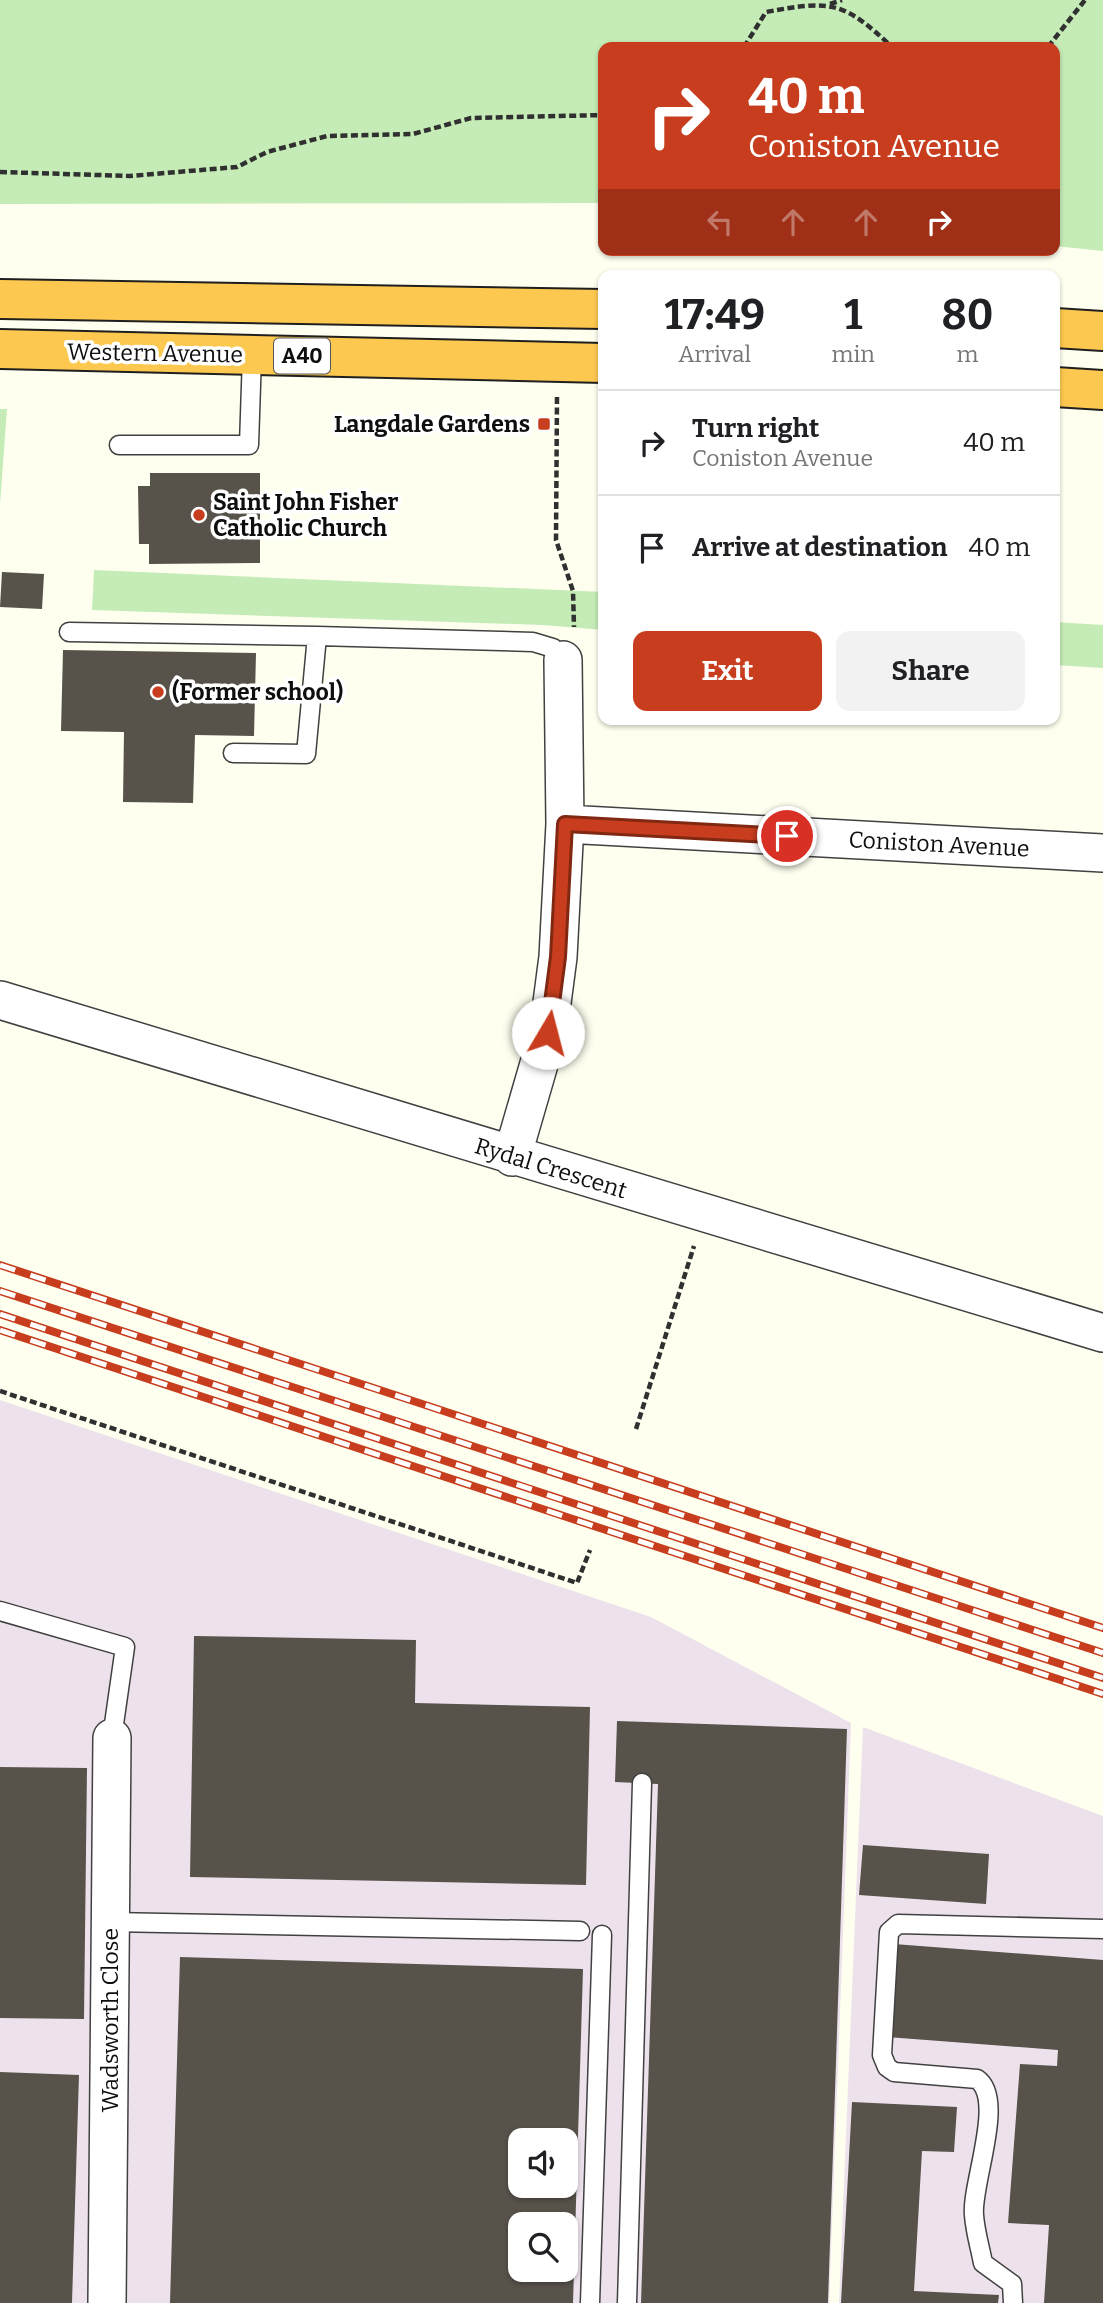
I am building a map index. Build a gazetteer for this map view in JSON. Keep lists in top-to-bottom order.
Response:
{
  "streets": {
    "highway": ["Western Avenue", "A40"],
    "street": ["Coniston Avenue", "Rydal Crescent", "Wadsworth Close"]
  },
  "places": {
    "transit": ["Langdale Gardens"],
    "other": ["Saint John Fisher Catholic Church", "(Former school)"]
  },
  "page": {
    "turn": ["40 m", "Coniston Avenue"],
    "eta": [
      "17:49",
      "Arrival",
      "1",
      "min",
      "80",
      "m"
    ],
    "list": [
      {
        "name": "Turn right",
        "note": "Coniston Avenue",
        "value": "40 m"
      },
      {
        "name": "Arrive at destination",
        "value": "40 m"
      }
    ],
    "buttons": ["Exit", "Share"]
  }
}
